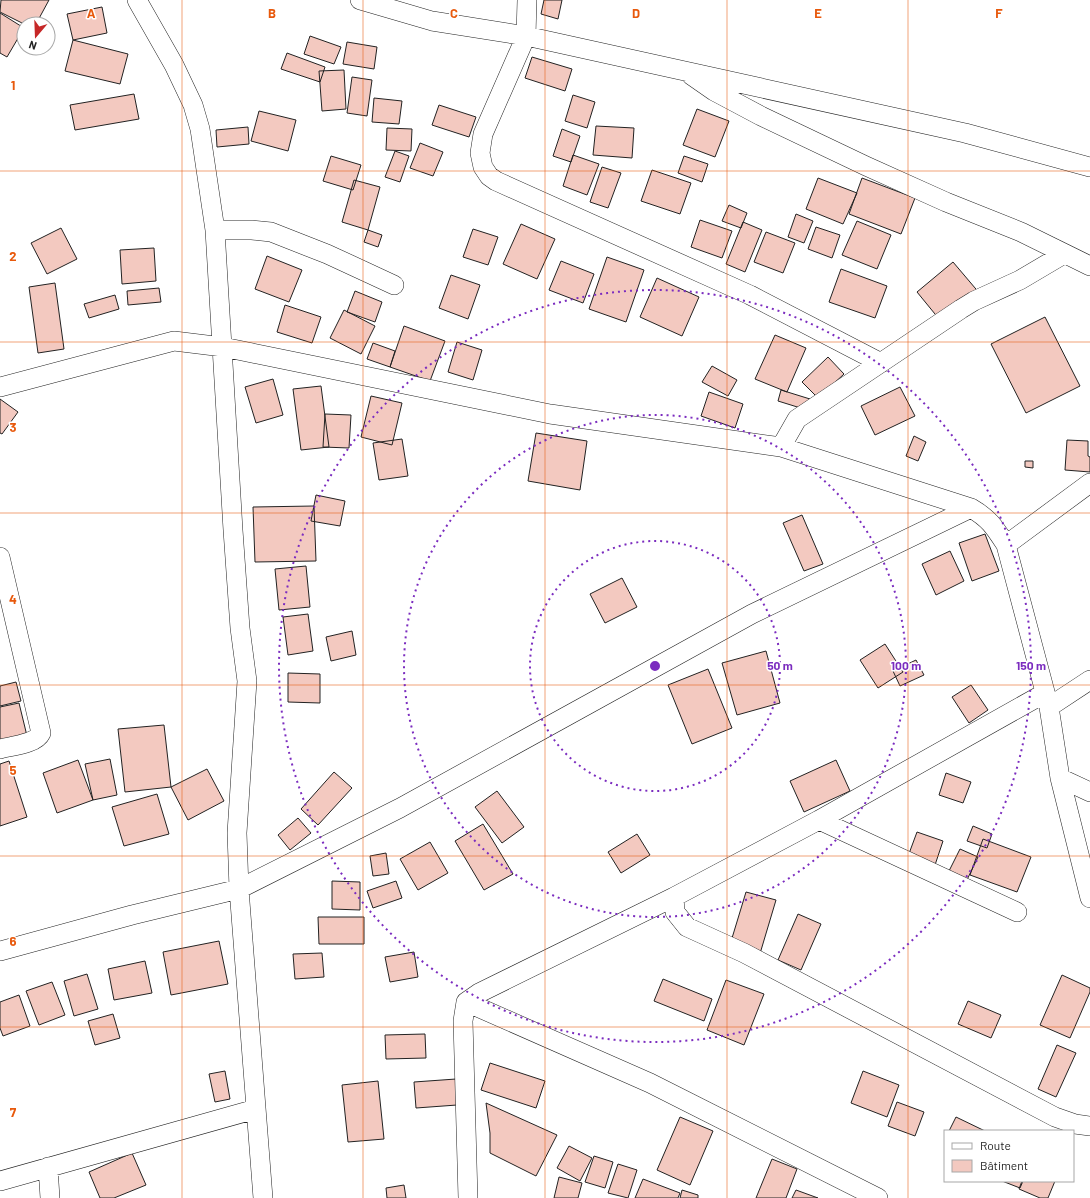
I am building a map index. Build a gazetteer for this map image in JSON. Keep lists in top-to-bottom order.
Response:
{
  "legend": ["Route", "Bâtiment"],
  "north": "bottom",
  "grid": {
    "columns": [
      "A",
      "B",
      "C",
      "D",
      "E",
      "F"
    ],
    "rows": [
      "1",
      "2",
      "3",
      "4",
      "5",
      "6",
      "7"
    ]
  },
  "rings": ["50 m", "100 m", "150 m"]
}
